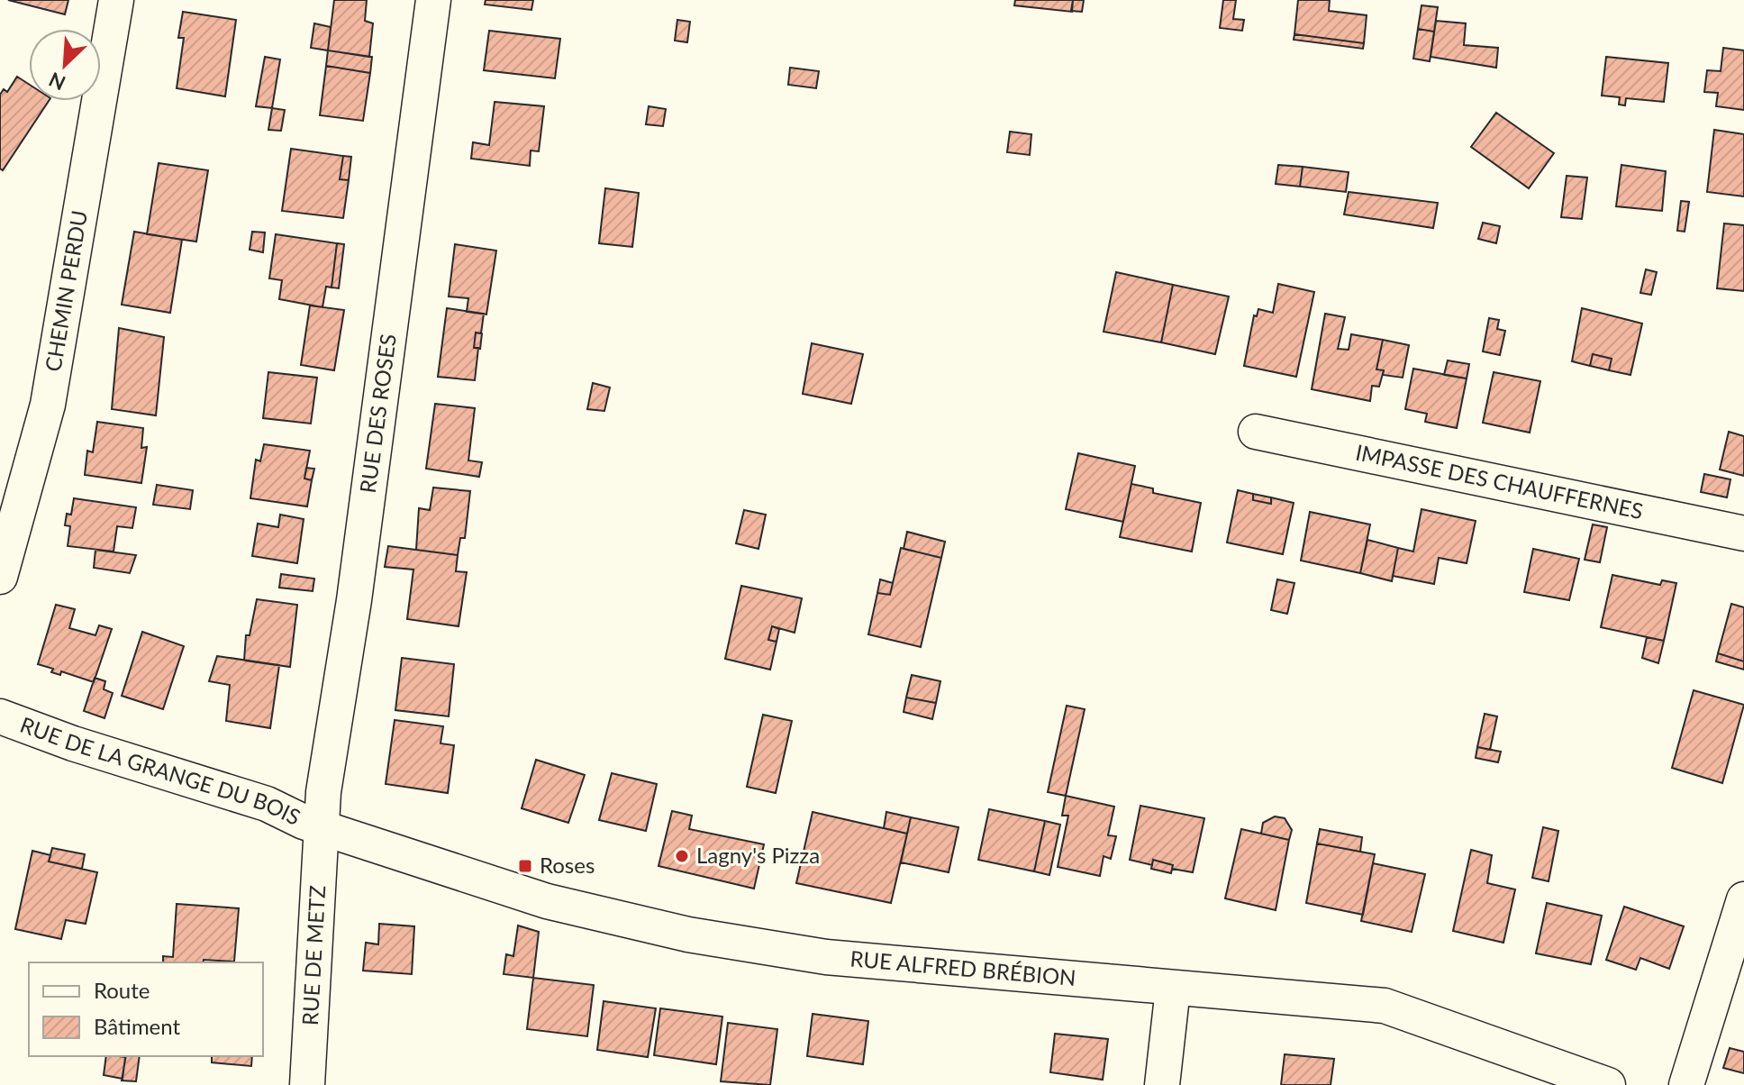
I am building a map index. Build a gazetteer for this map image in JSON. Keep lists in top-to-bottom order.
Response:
{
  "streets": {
    "street": [
      "CHEMIN PERDU",
      "RUE DES ROSES",
      "IMPASSE DES CHAUFFERNES",
      "RUE DE LA GRANGE DU BOIS",
      "RUE DE METZ",
      "RUE ALFRED BRÉBION"
    ]
  },
  "crossings": [
    ["RUE DES ROSES", "RUE DE LA GRANGE DU BOIS"],
    ["RUE DES ROSES", "RUE DE METZ"],
    ["RUE DES ROSES", "RUE ALFRED BRÉBION"],
    ["RUE DE LA GRANGE DU BOIS", "RUE DE METZ"],
    ["RUE DE LA GRANGE DU BOIS", "RUE ALFRED BRÉBION"],
    ["RUE DE METZ", "RUE ALFRED BRÉBION"]
  ],
  "places": {
    "other": ["Lagny's Pizza"],
    "transit": ["Roses"]
  },
  "legend": ["Route", "Bâtiment"],
  "north": "bottom left"
}
